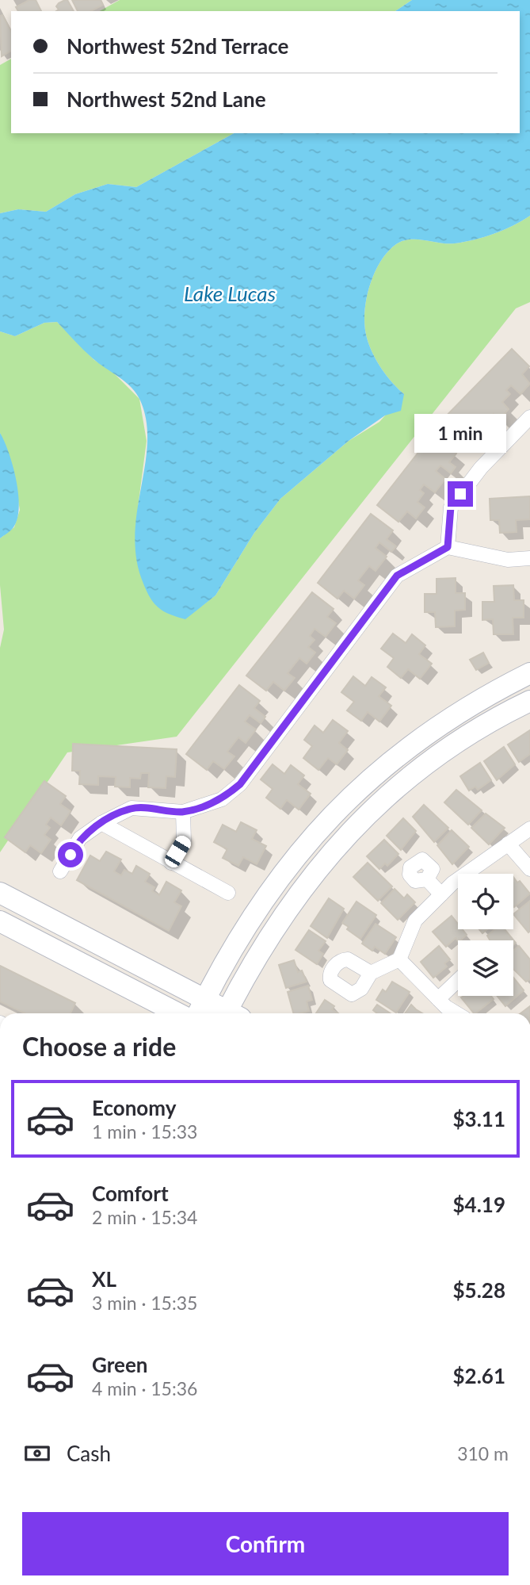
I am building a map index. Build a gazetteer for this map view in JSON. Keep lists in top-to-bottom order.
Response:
{
  "water": ["Lake Lucas"],
  "page": {
    "banner": ["Northwest 52nd Terrace", "Northwest 52nd Lane"],
    "bubble": "1 min",
    "heading": "Choose a ride",
    "list": [
      {
        "name": "Economy",
        "note": "1 min · 15:33",
        "value": "$3.11"
      },
      {
        "name": "Comfort",
        "note": "2 min · 15:34",
        "value": "$4.19"
      },
      {
        "name": "XL",
        "note": "3 min · 15:35",
        "value": "$5.28"
      },
      {
        "name": "Green",
        "note": "4 min · 15:36",
        "value": "$2.61"
      }
    ],
    "pay": ["Cash", "310 m"],
    "buttons": "Confirm"
  }
}
